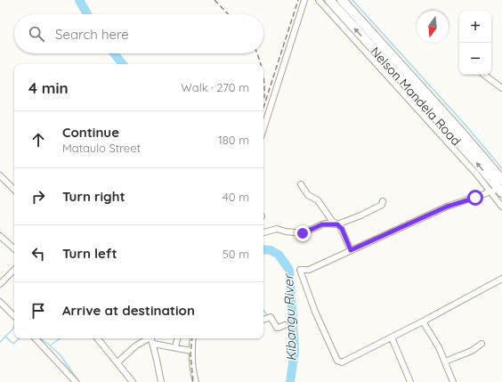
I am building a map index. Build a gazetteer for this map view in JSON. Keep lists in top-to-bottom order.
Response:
{
  "streets": {
    "main road": ["Nelson Mandela Road"]
  },
  "water": ["Kibangu River"],
  "north": "bottom",
  "page": {
    "map_buttons": ["+", "−"],
    "search": "Search here",
    "heading": ["4 min", "Walk · 270 m"],
    "list": [
      ["Continue", "Mataulo Street", "180 m"],
      ["Turn right", "40 m"],
      ["Turn left", "50 m"],
      "Arrive at destination"
    ]
  }
}
